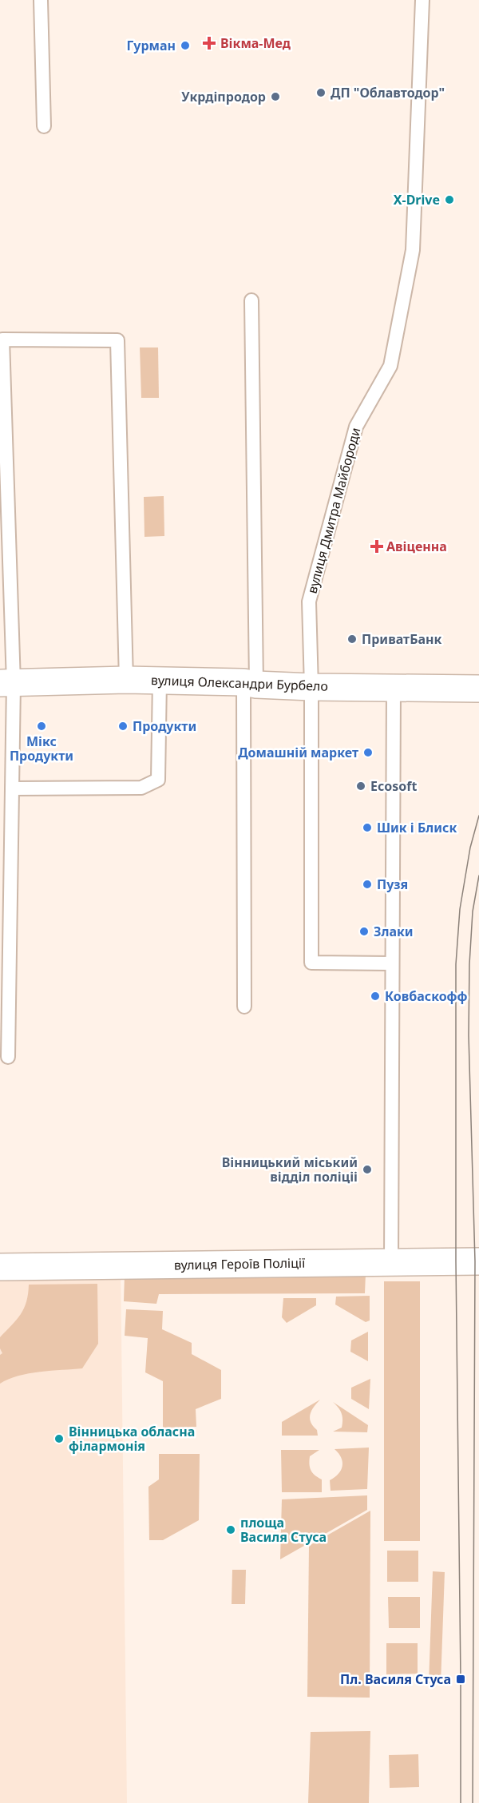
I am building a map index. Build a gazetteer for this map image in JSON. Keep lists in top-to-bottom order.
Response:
{
  "streets": {
    "street": ["вулиця Олександри Бурбело", "вулиця Героїв Поліції"],
    "lane": ["вулиця Дмитра Майбороди"]
  },
  "crossings": [
    ["вулиця Дмитра Майбороди", "вулиця Олександри Бурбело"]
  ],
  "places": {
    "health": ["Вікма-Мед", "Авіценна"],
    "other": [
      "Гурман",
      "ДП \"Облавтодор\"",
      "Укрдіпродор",
      "X-Drive",
      "ПриватБанк",
      "Мікс Продукти",
      "Продукти",
      "Домашній маркет",
      "Ecosoft",
      "Шик і Блиск",
      "Пузя",
      "Злаки",
      "Ковбаскофф",
      "Вінницький міський відділ поліціі",
      "Вінницька обласна філармонія",
      "площа Василя Стуса"
    ],
    "transit": ["Пл. Василя Стуса"]
  }
}
